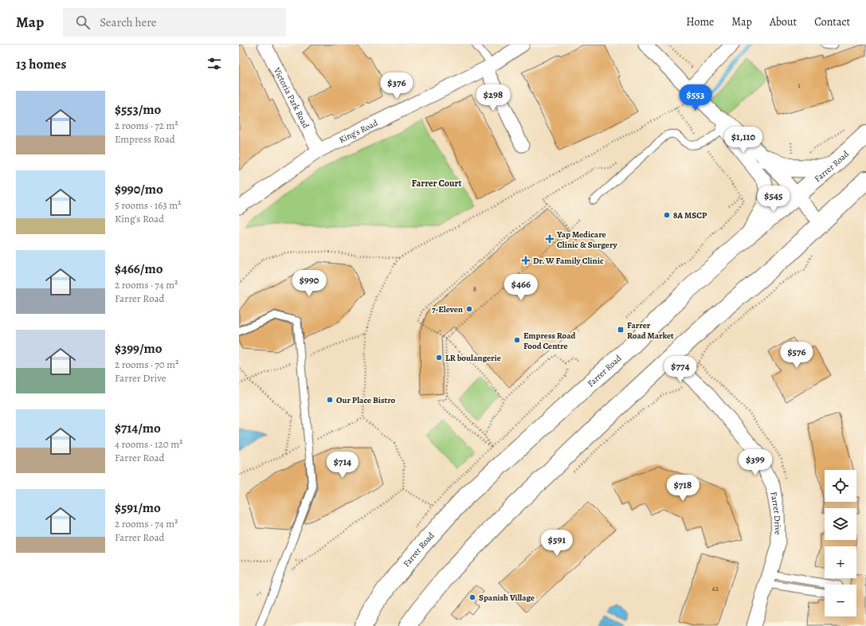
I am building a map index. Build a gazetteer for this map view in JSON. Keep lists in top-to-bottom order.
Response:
{
  "streets": {
    "highway": ["Farrer Road"],
    "street": ["Victoria Park Road", "King's Road", "Farrer Drive"]
  },
  "crossings": [
    ["Victoria Park Road", "King's Road"]
  ],
  "districts": ["Farrer Court"],
  "places": {
    "other": [
      "8A MSCP",
      "7-Eleven",
      "Empress Road Food Centre",
      "LR boulangerie",
      "Our Place Bistro",
      "Spanish Village"
    ],
    "health": ["Yap Medicare Clinic & Surgery", "Dr. W Family Clinic"],
    "transit": ["Farrer Road Market"]
  },
  "house_numbers": ["1", "8", "62"],
  "page": {
    "header": "Map",
    "search": "Search here",
    "nav": [
      "Home",
      "Map",
      "About",
      "Contact"
    ],
    "heading": "13 homes",
    "price": [
      "$376",
      "$298",
      "$553",
      "$1,110",
      "$545",
      "$990",
      "$466",
      "$576",
      "$774",
      "$399",
      "$714",
      "$718",
      "$591"
    ],
    "list": [
      {
        "name": "$553/mo",
        "note": "2 rooms · 72 m² · Empress Road"
      },
      {
        "name": "$990/mo",
        "note": "5 rooms · 163 m² · King's Road"
      },
      {
        "name": "$466/mo",
        "note": "2 rooms · 74 m² · Farrer Road"
      },
      {
        "name": "$399/mo",
        "note": "2 rooms · 70 m² · Farrer Drive"
      },
      {
        "name": "$714/mo",
        "note": "4 rooms · 120 m² · Farrer Road"
      },
      {
        "name": "$591/mo",
        "note": "2 rooms · 74 m² · Farrer Road"
      }
    ],
    "map_buttons": ["+", "−"]
  }
}
